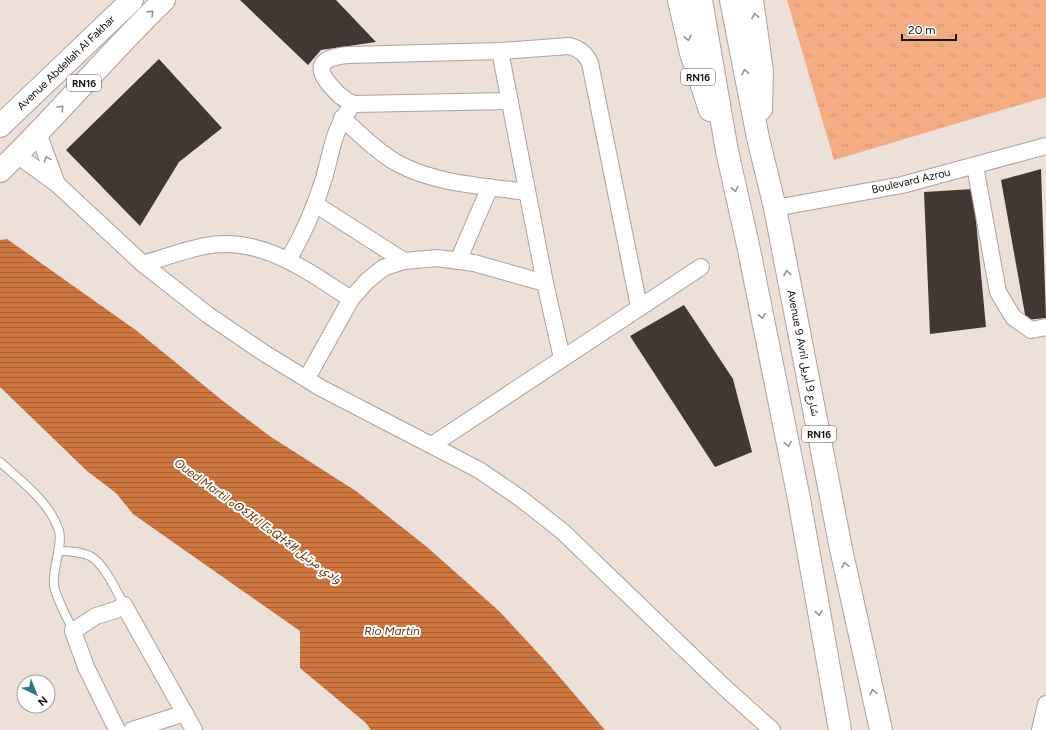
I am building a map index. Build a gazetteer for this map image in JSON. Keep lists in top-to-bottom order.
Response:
{
  "streets": {
    "main road": ["Avenue Abdellah Al Fakhar", "RN16", "Avenue 9 Avril شارع 9 أبريل"],
    "street": ["Boulevard Azrou"]
  },
  "crossings": [
    ["RN16", "Avenue 9 Avril شارع 9 أبريل"],
    ["Boulevard Azrou", "Avenue 9 Avril شارع 9 أبريل"]
  ],
  "water": ["Oued Martil ⴰⵙⵉⴼ ⵏ ⵎⴰⵕⵜⵉⵍ وادي مرتيل", "Río Martín"],
  "scale_bar": "20 m",
  "north": "bottom right"
}
